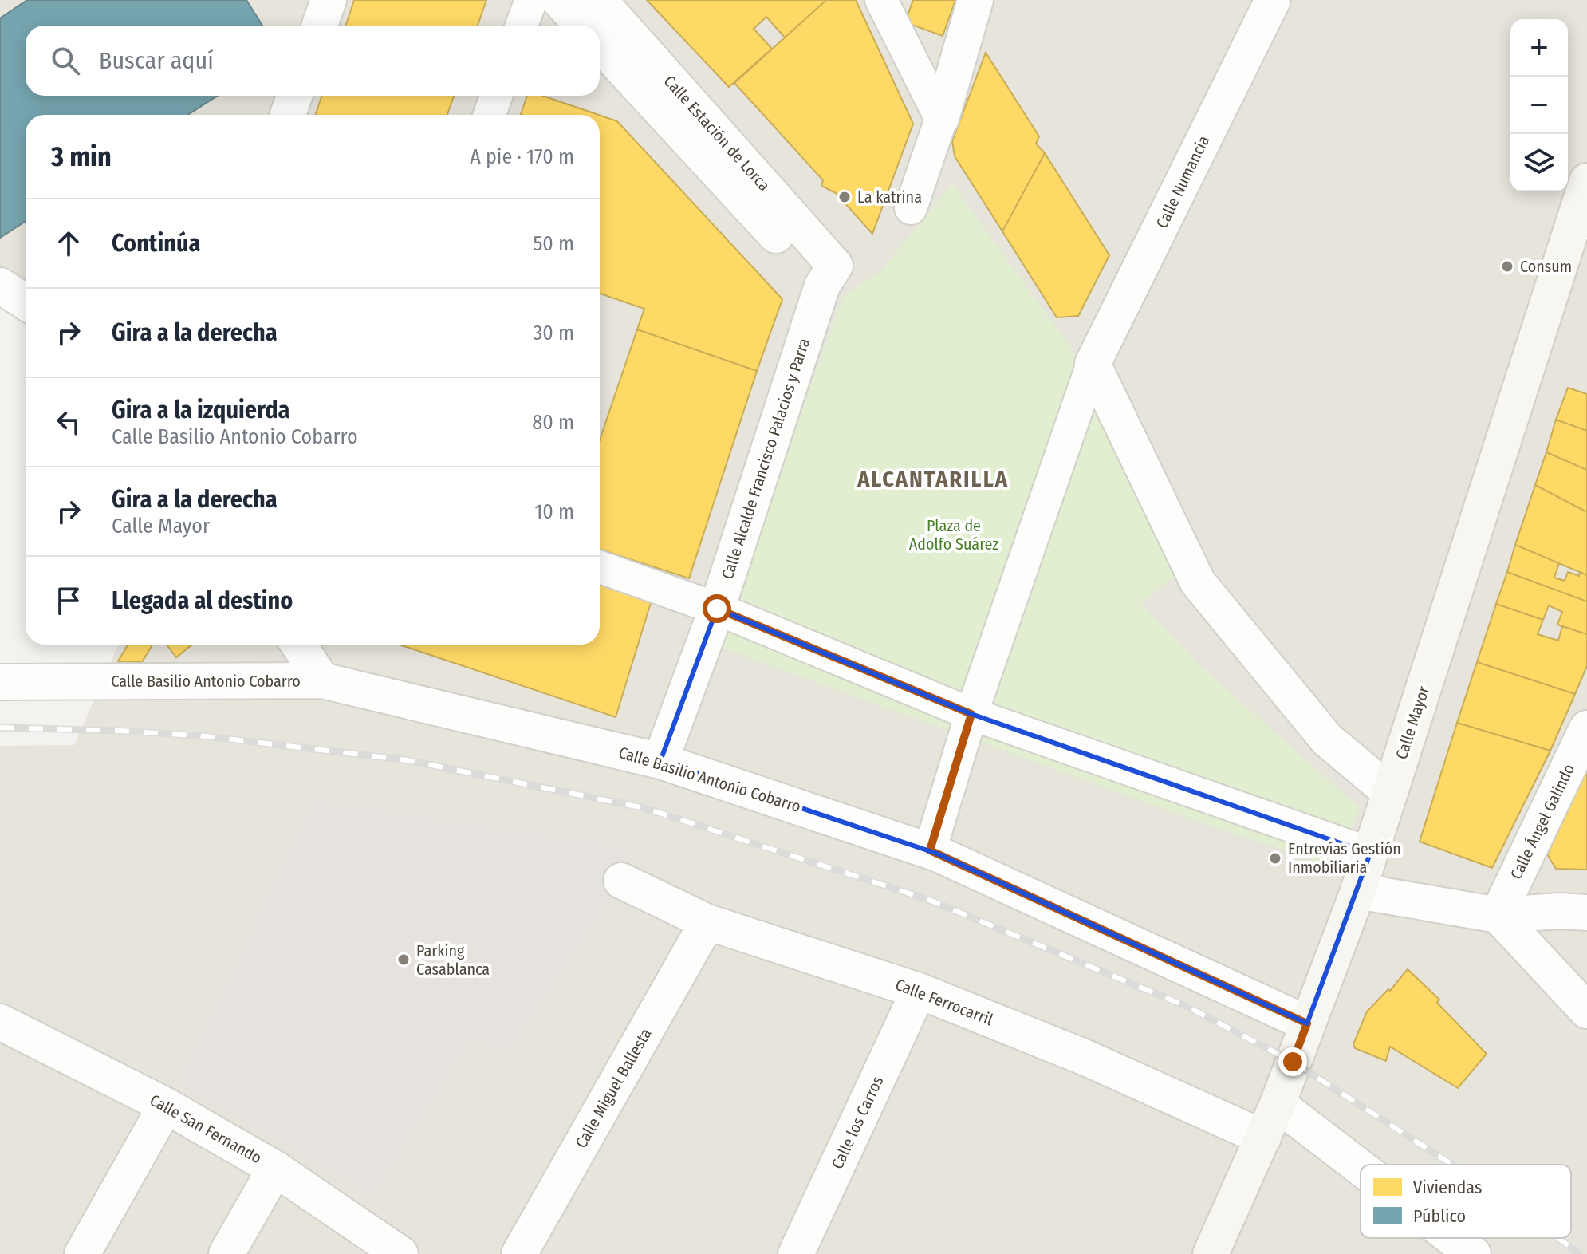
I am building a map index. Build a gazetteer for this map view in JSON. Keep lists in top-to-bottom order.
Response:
{
  "streets": {
    "main road": ["Calle Mayor"],
    "street": [
      "Calle Estación de Lorca",
      "Calle Numancia",
      "Calle Alcalde Francisco Palacios y Parra",
      "Calle Basilio Antonio Cobarro",
      "Calle Ángel Galindo",
      "Calle Ferrocarril",
      "Calle Miguel Ballesta",
      "Calle los Carros",
      "Calle San Fernando"
    ]
  },
  "crossings": [
    ["Calle Estación de Lorca", "Calle Alcalde Francisco Palacios y Parra"],
    ["Calle Alcalde Francisco Palacios y Parra", "Calle Basilio Antonio Cobarro"],
    ["Calle Basilio Antonio Cobarro", "Calle Mayor"],
    ["Calle Mayor", "Calle Ferrocarril"],
    ["Calle Ferrocarril", "Calle Miguel Ballesta"],
    ["Calle Ferrocarril", "Calle los Carros"]
  ],
  "districts": ["ALCANTARILLA"],
  "parks": ["Plaza de Adolfo Suárez"],
  "places": [
    "La katrina",
    "Consum",
    "Entrevías Gestión Inmobiliaria",
    "Parking Casablanca"
  ],
  "legend": ["Viviendas", "Público"],
  "page": {
    "map_buttons": ["+", "−"],
    "search": "Buscar aquí",
    "heading": ["3 min", "A pie · 170 m"],
    "list": [
      ["Continúa", "50 m"],
      ["Gira a la derecha", "30 m"],
      ["Gira a la izquierda", "Calle Basilio Antonio Cobarro", "80 m"],
      ["Gira a la derecha", "Calle Mayor", "10 m"],
      "Llegada al destino"
    ]
  }
}
